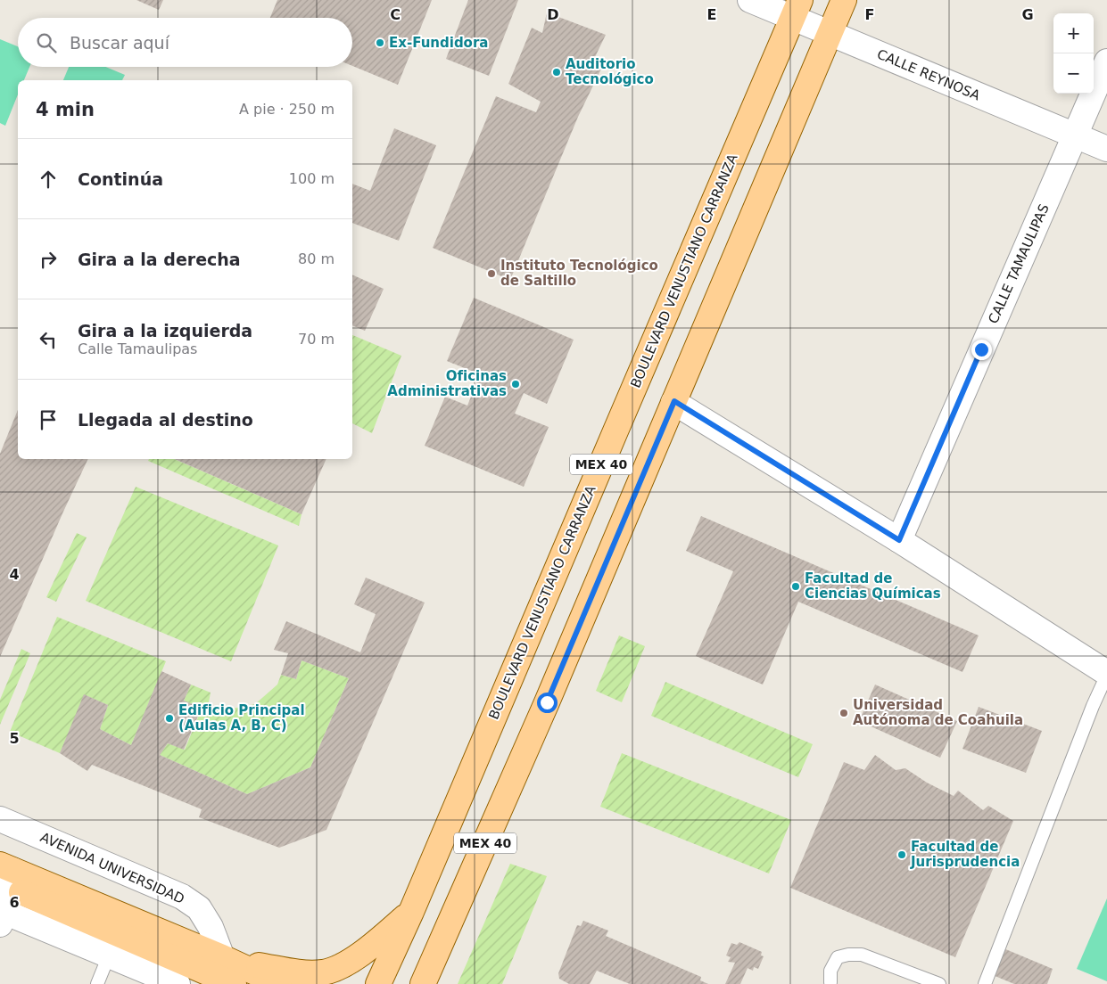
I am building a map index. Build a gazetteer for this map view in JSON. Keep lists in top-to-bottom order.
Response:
{
  "streets": {
    "main road": ["BOULEVARD VENUSTIANO CARRANZA", "MEX 40"],
    "street": ["CALLE REYNOSA", "CALLE TAMAULIPAS", "AVENIDA UNIVERSIDAD"]
  },
  "crossings": [
    ["CALLE REYNOSA", "CALLE TAMAULIPAS"],
    ["CALLE REYNOSA", "BOULEVARD VENUSTIANO CARRANZA"],
    ["CALLE REYNOSA", "MEX 40"]
  ],
  "places": [
    "Ex-Fundidora",
    "Auditorio Tecnológico",
    "Instituto Tecnológico de Saltillo",
    "Oficinas Administrativas",
    "Facultad de Ciencias Químicas",
    "Universidad Autónoma de Coahuila",
    "Edificio Principal (Aulas A, B, C)",
    "Facultad de Jurisprudencia"
  ],
  "page": {
    "map_buttons": ["+", "−"],
    "search": "Buscar aquí",
    "heading": ["4 min", "A pie · 250 m"],
    "list": [
      ["Continúa", "100 m"],
      ["Gira a la derecha", "80 m"],
      ["Gira a la izquierda", "Calle Tamaulipas", "70 m"],
      "Llegada al destino"
    ]
  },
  "grid": {
    "columns": [
      "C",
      "D",
      "E",
      "F",
      "G"
    ],
    "rows": ["4", "5", "6"]
  }
}
